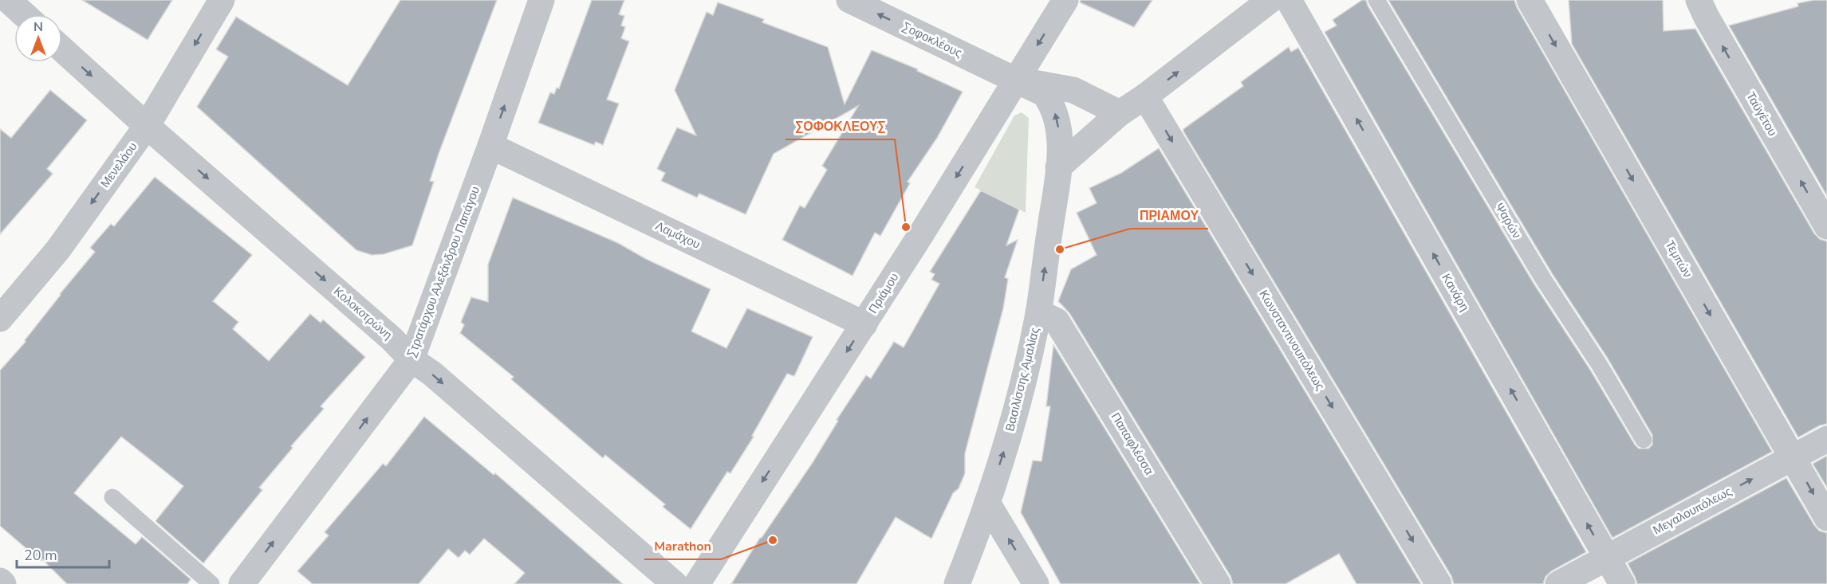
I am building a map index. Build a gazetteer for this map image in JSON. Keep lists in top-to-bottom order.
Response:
{
  "streets": {
    "street": [
      "Σοφοκλέους",
      "Ταϋγέτου",
      "Μενελάου",
      "Λαμάχου",
      "Τεμπών",
      "Στρατάρχου Αλεξάνδρου Παπάγου",
      "Κανάρη",
      "Πριάμου",
      "Κολοκοτρώνη",
      "Κωνσταντινουπόλεως",
      "Βασιλίσσης Αμαλίας",
      "Παπαφλέσσα",
      "Μεγαλουπόλεως"
    ],
    "lane": ["Ψαρών"]
  },
  "crossings": [
    ["Σοφοκλέους", "Πριάμου"],
    ["Σοφοκλέους", "Βασιλίσσης Αμαλίας"],
    ["Μενελάου", "Κολοκοτρώνη"],
    ["Λαμάχου", "Στρατάρχου Αλεξάνδρου Παπάγου"],
    ["Λαμάχου", "Πριάμου"],
    ["Τεμπών", "Μεγαλουπόλεως"],
    ["Στρατάρχου Αλεξάνδρου Παπάγου", "Κολοκοτρώνη"],
    ["Κανάρη", "Μεγαλουπόλεως"],
    ["Πριάμου", "Βασιλίσσης Αμαλίας"],
    ["Βασιλίσσης Αμαλίας", "Παπαφλέσσα"]
  ],
  "one_way": [
    "Σοφοκλέους",
    "Ταϋγέτου",
    "Μενελάου",
    "Τεμπών",
    "Στρατάρχου Αλεξάνδρου Παπάγου",
    "Κανάρη",
    "Πριάμου",
    "Κολοκοτρώνη",
    "Κωνσταντινουπόλεως",
    "Βασιλίσσης Αμαλίας",
    "Μεγαλουπόλεως"
  ],
  "places": ["ΣΟΦΟΚΛΕΟΥΣ", "ΠΡΙΑΜΟΥ", "Marathon"],
  "scale_bar": "20 m",
  "north": "top"
}
